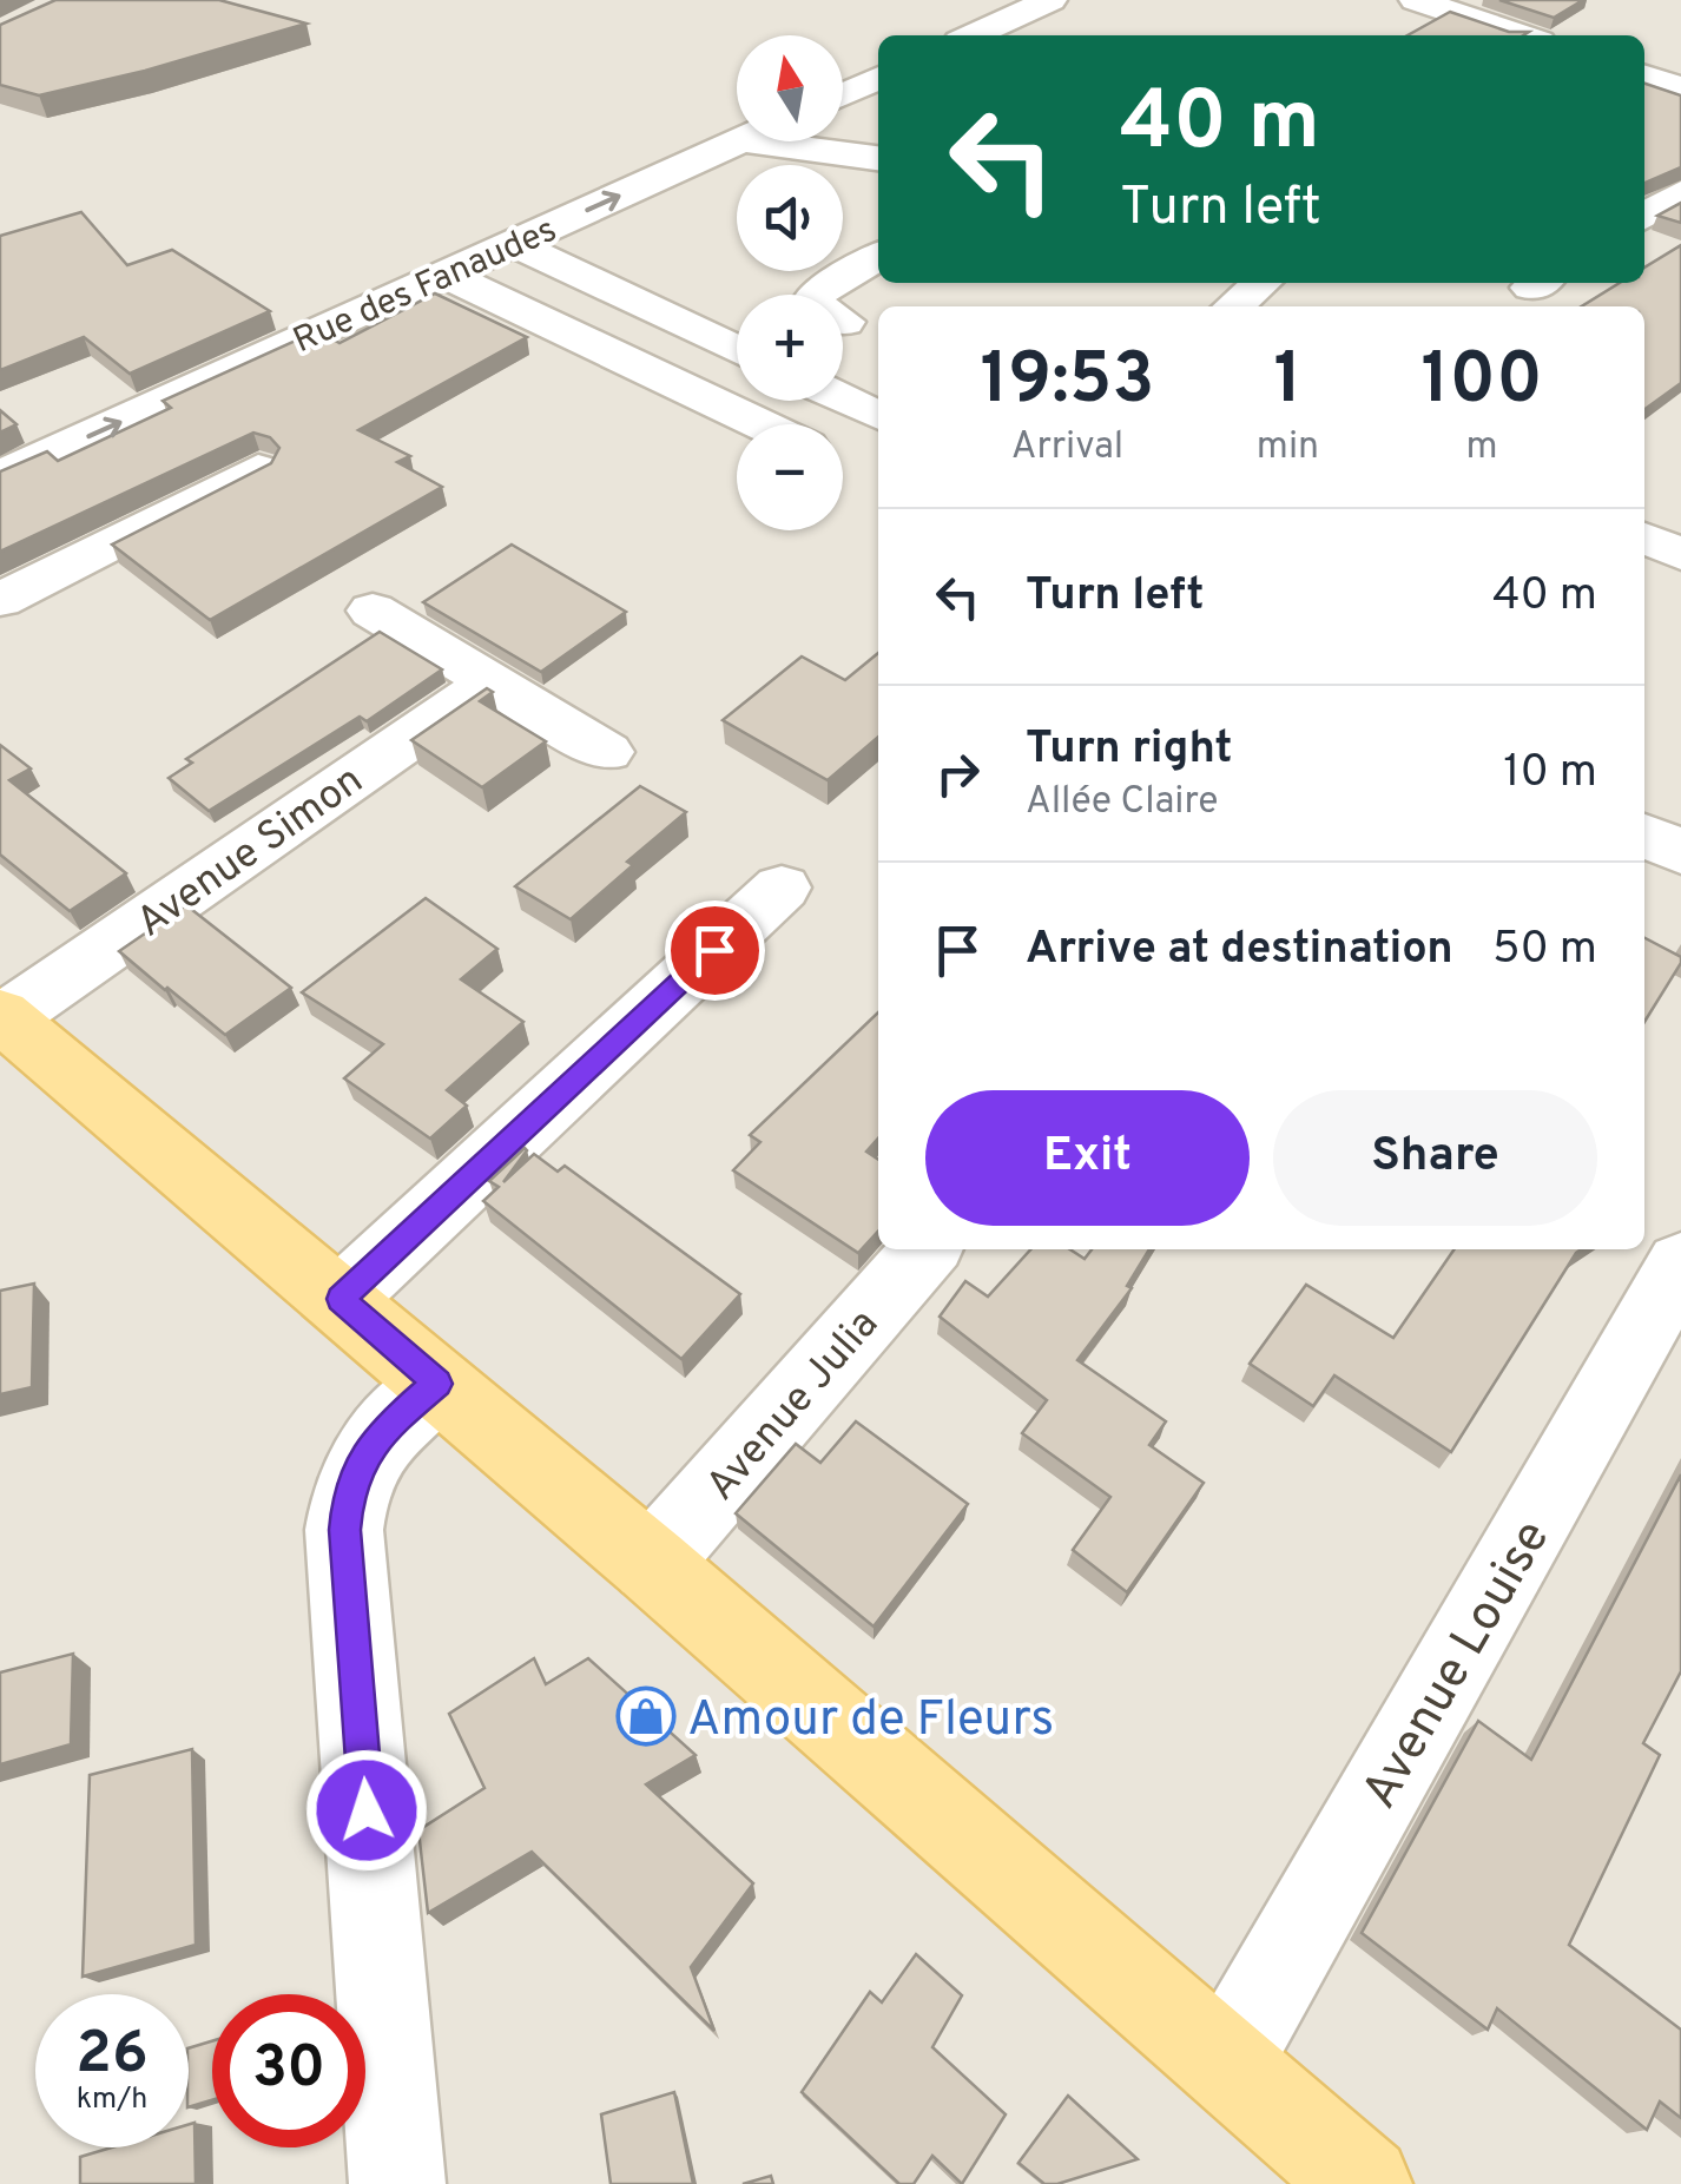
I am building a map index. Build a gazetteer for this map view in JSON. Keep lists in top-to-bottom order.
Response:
{
  "streets": {
    "street": [
      "Rue des Fanaudes",
      "Avenue Simon",
      "Avenue Julia",
      "Avenue Louise"
    ]
  },
  "places": {
    "shop": ["Amour de Fleurs"]
  },
  "north": "top",
  "page": {
    "map_buttons": ["+", "−"],
    "turn": ["40 m", "Turn left"],
    "eta": [
      "19:53",
      "Arrival",
      "1",
      "min",
      "100",
      "m"
    ],
    "list": [
      {
        "name": "Turn left",
        "value": "40 m"
      },
      {
        "name": "Turn right",
        "note": "Allée Claire",
        "value": "10 m"
      },
      {
        "name": "Arrive at destination",
        "value": "50 m"
      }
    ],
    "buttons": ["Exit", "Share"],
    "speed": "26 km/h",
    "limit": "30"
  }
}
